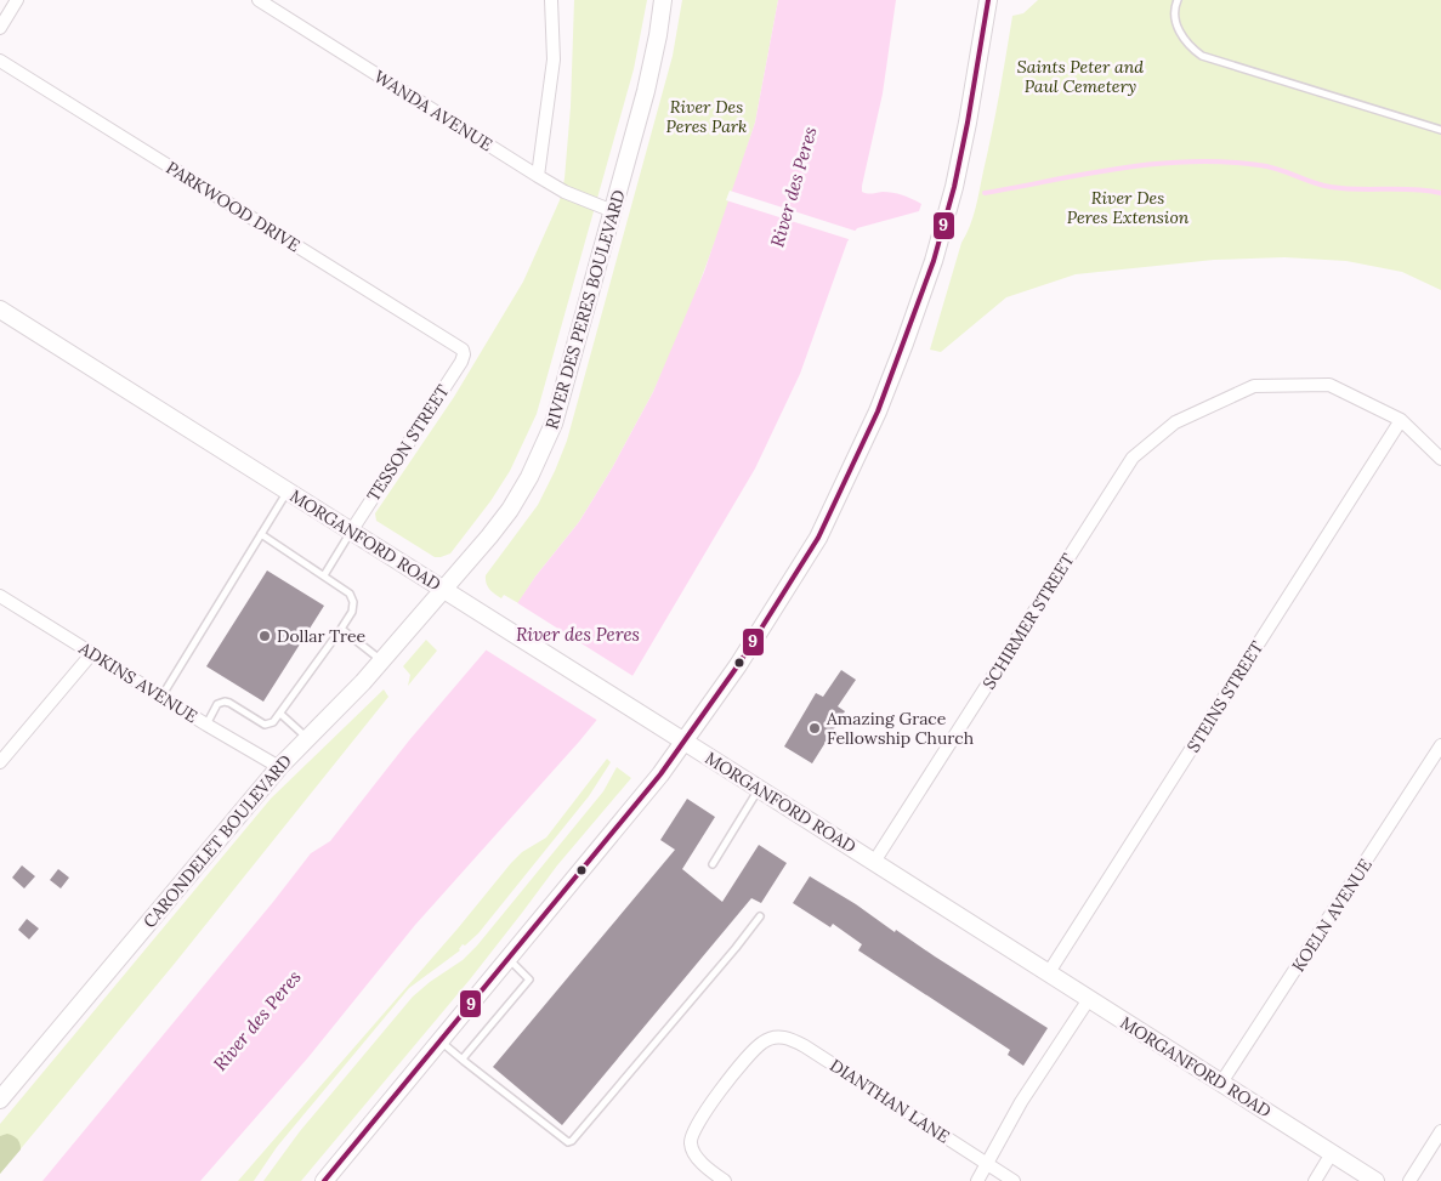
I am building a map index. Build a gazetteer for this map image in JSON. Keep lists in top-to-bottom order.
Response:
{
  "streets": {
    "main road": ["RIVER DES PERES BOULEVARD", "MORGANFORD ROAD", "CARONDELET BOULEVARD"],
    "street": [
      "WANDA AVENUE",
      "PARKWOOD DRIVE",
      "TESSON STREET",
      "SCHIRMER STREET",
      "ADKINS AVENUE",
      "STEINS STREET",
      "KOELN AVENUE",
      "DIANTHAN LANE"
    ]
  },
  "crossings": [
    ["WANDA AVENUE", "RIVER DES PERES BOULEVARD"],
    ["PARKWOOD DRIVE", "TESSON STREET"],
    ["RIVER DES PERES BOULEVARD", "MORGANFORD ROAD"],
    ["RIVER DES PERES BOULEVARD", "CARONDELET BOULEVARD"],
    ["TESSON STREET", "MORGANFORD ROAD"],
    ["MORGANFORD ROAD", "SCHIRMER STREET"],
    ["MORGANFORD ROAD", "STEINS STREET"],
    ["MORGANFORD ROAD", "CARONDELET BOULEVARD"],
    ["MORGANFORD ROAD", "KOELN AVENUE"],
    ["SCHIRMER STREET", "STEINS STREET"],
    ["ADKINS AVENUE", "CARONDELET BOULEVARD"]
  ],
  "water": ["River des Peres"],
  "parks": ["Saints Peter and Paul Cemetery", "River Des Peres Park", "River Des Peres Extension"],
  "places": ["Dollar Tree", "Amazing Grace Fellowship Church"],
  "lines": ["transit line 9"]
}
